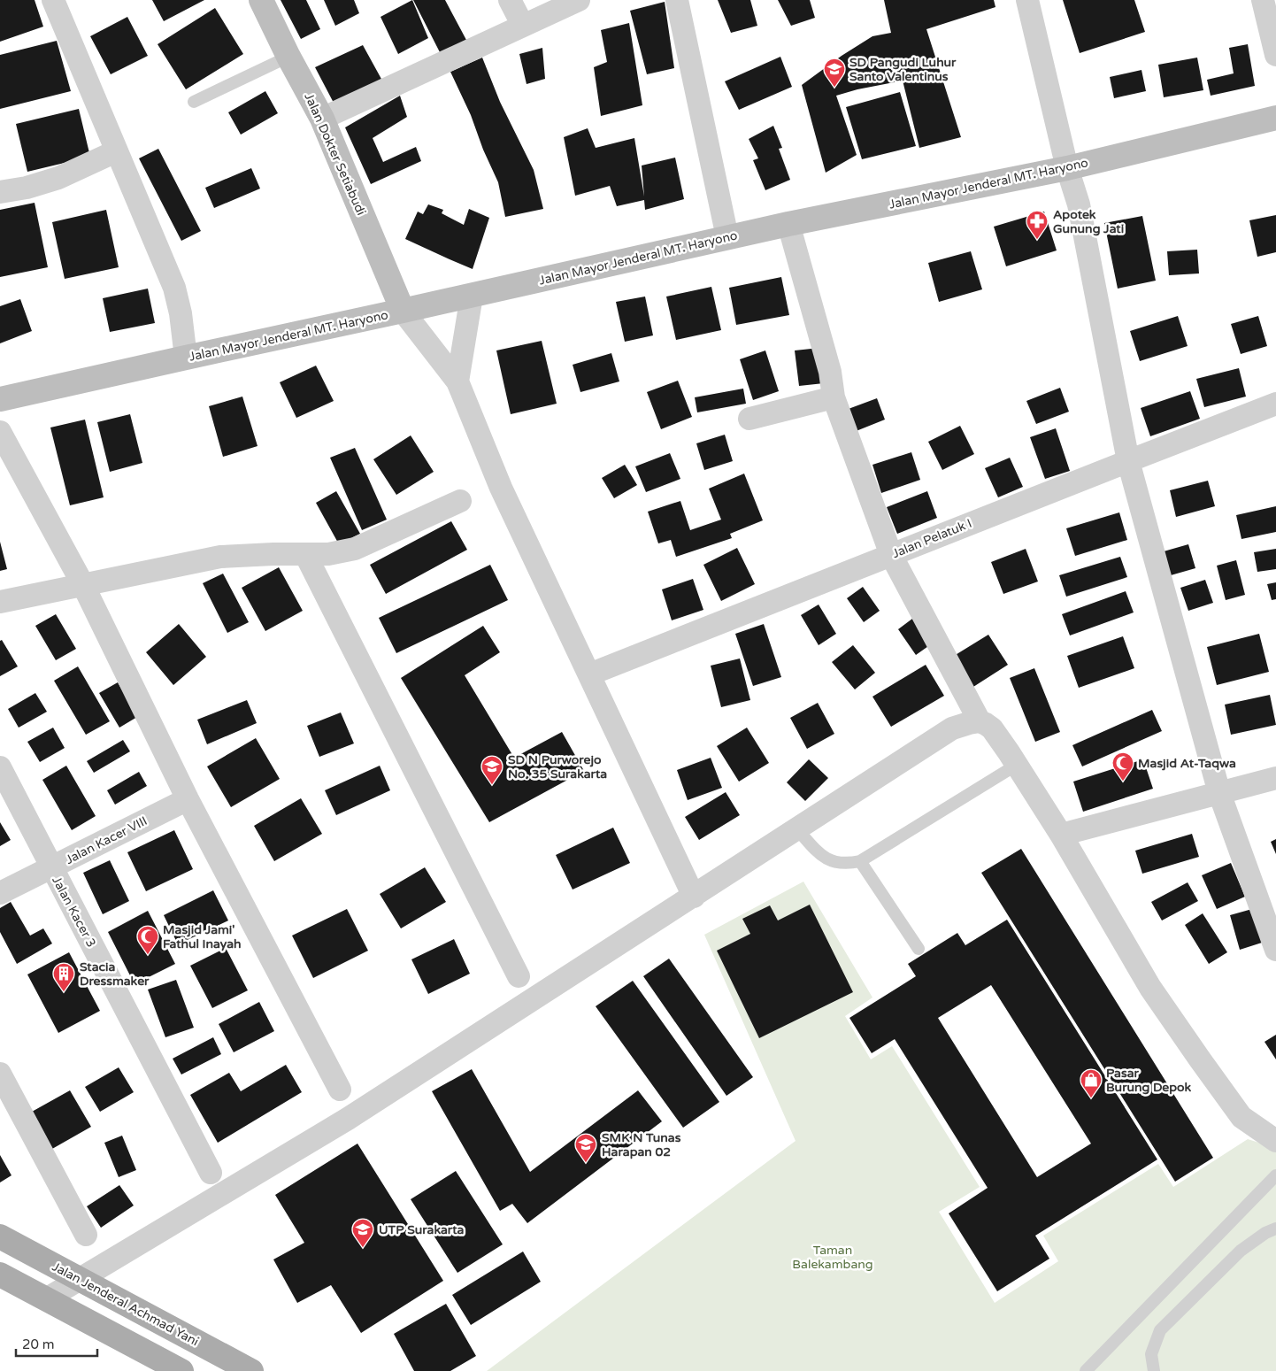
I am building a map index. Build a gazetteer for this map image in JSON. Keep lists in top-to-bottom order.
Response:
{
  "streets": {
    "main road": ["Jalan Dokter Setiabudi", "Jalan Mayor Jenderal MT. Haryono", "Jalan Jenderal Achmad Yani"],
    "street": ["Jalan Pelatuk I", "Jalan Kacer VIII", "Jalan Kacer 3"]
  },
  "crossings": [
    ["Jalan Dokter Setiabudi", "Jalan Mayor Jenderal MT. Haryono"],
    ["Jalan Kacer VIII", "Jalan Kacer 3"]
  ],
  "parks": ["Taman Balekambang"],
  "places": {
    "school or university": [
      "SD Pangudi Luhur Santo Valentinus",
      "SD N Purworejo No. 35 Surakarta",
      "SMK N Tunas Harapan 02",
      "UTP Surakarta"
    ],
    "pharmacy": ["Apotek Gunung Jati"],
    "mosque": ["Masjid At-Taqwa", "Masjid Jami' Fathul Inayah"],
    "building": ["Stacia Dressmaker"],
    "shop": ["Pasar Burung Depok"]
  },
  "scale_bar": "20 m"
}
